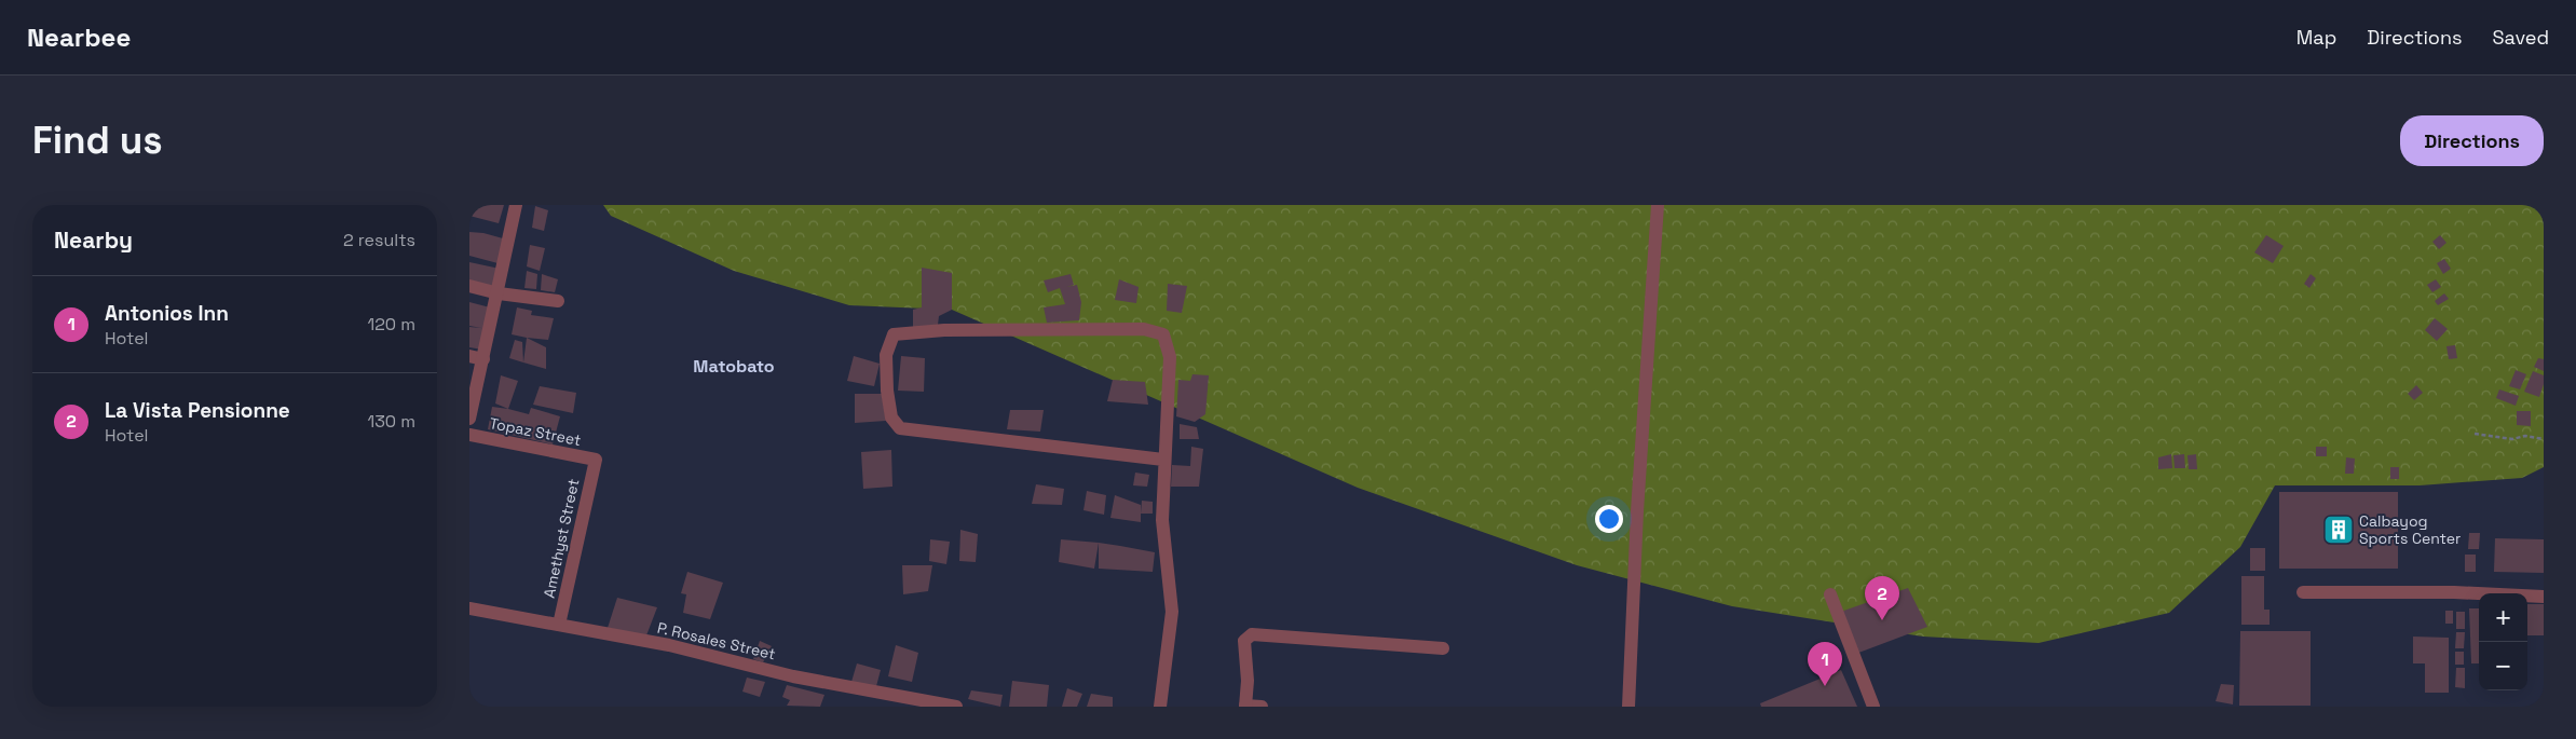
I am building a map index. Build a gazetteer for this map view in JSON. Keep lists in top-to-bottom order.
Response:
{
  "streets": {
    "street": ["Topaz Street", "Amethyst Street", "P. Rosales Street"]
  },
  "crossings": [
    ["Topaz Street", "Amethyst Street"],
    ["Amethyst Street", "P. Rosales Street"]
  ],
  "districts": ["Matobato"],
  "places": {
    "building": ["Calbayog Sports Center"]
  },
  "page": {
    "header": "Nearbee",
    "nav": ["Map", "Directions", "Saved"],
    "buttons": "Directions",
    "title": "Find us",
    "heading": ["Nearby", "2 results"],
    "list": [
      {
        "mark": "1",
        "name": "Antonios Inn",
        "note": "Hotel",
        "value": "120 m"
      },
      {
        "mark": "2",
        "name": "La Vista Pensionne",
        "note": "Hotel",
        "value": "130 m"
      }
    ],
    "pins": ["2", "1"],
    "map_buttons": ["+", "−"]
  }
}
